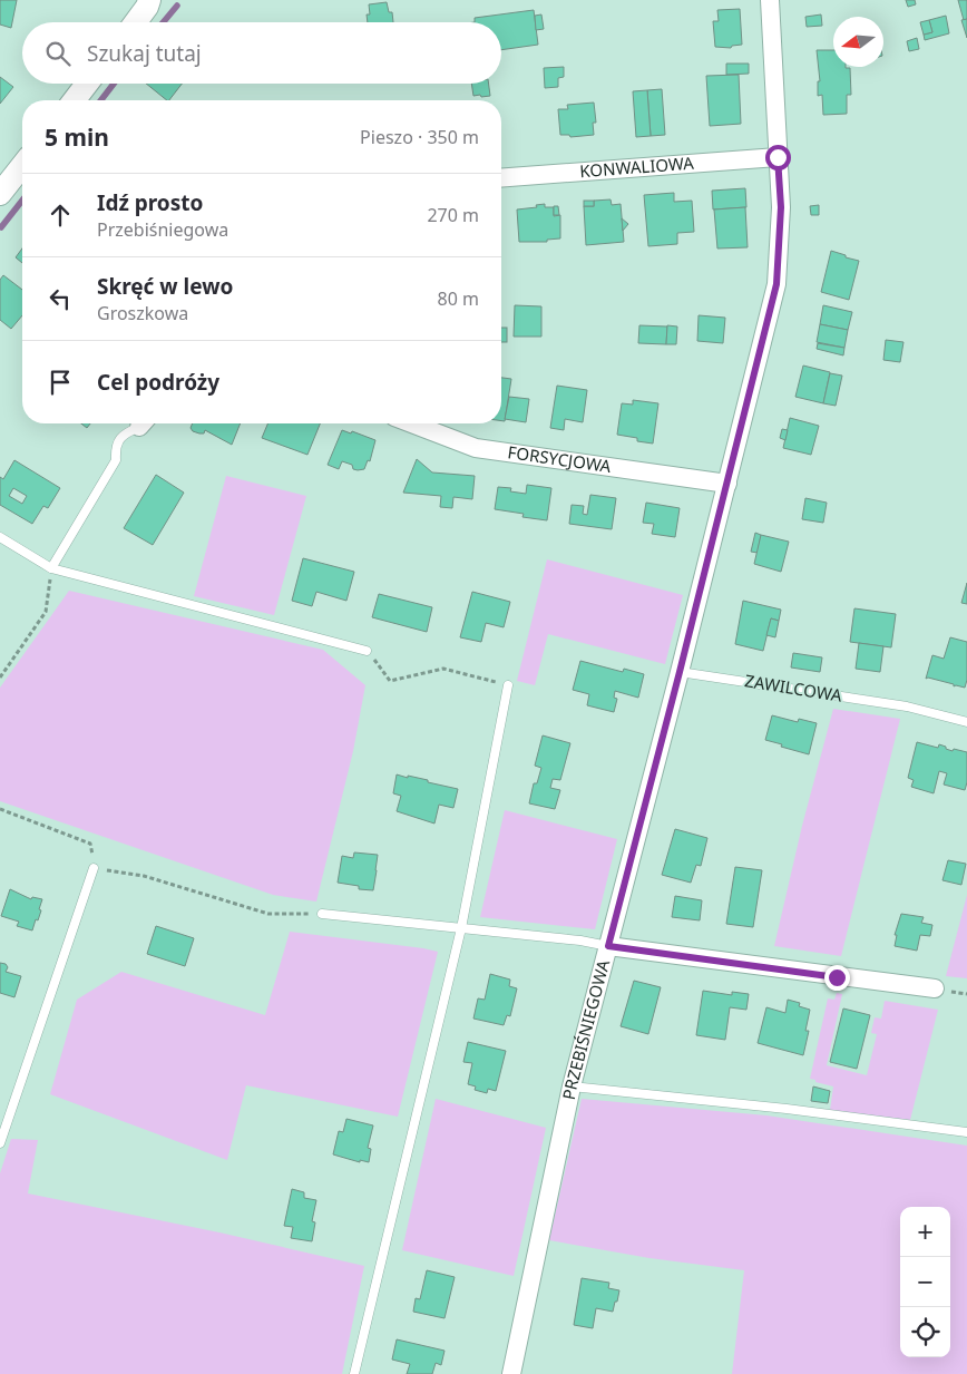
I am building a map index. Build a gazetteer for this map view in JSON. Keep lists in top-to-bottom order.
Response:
{
  "streets": {
    "street": ["KONWALIOWA", "FORSYCJOWA", "PRZEBIŚNIEGOWA"],
    "lane": ["ZAWILCOWA"]
  },
  "crossings": [
    ["KONWALIOWA", "PRZEBIŚNIEGOWA"],
    ["FORSYCJOWA", "PRZEBIŚNIEGOWA"],
    ["ZAWILCOWA", "PRZEBIŚNIEGOWA"]
  ],
  "north": "left",
  "page": {
    "search": "Szukaj tutaj",
    "heading": ["5 min", "Pieszo · 350 m"],
    "list": [
      ["Idź prosto", "Przebiśniegowa", "270 m"],
      ["Skręć w lewo", "Groszkowa", "80 m"],
      "Cel podróży"
    ],
    "map_buttons": ["+", "−"]
  }
}
